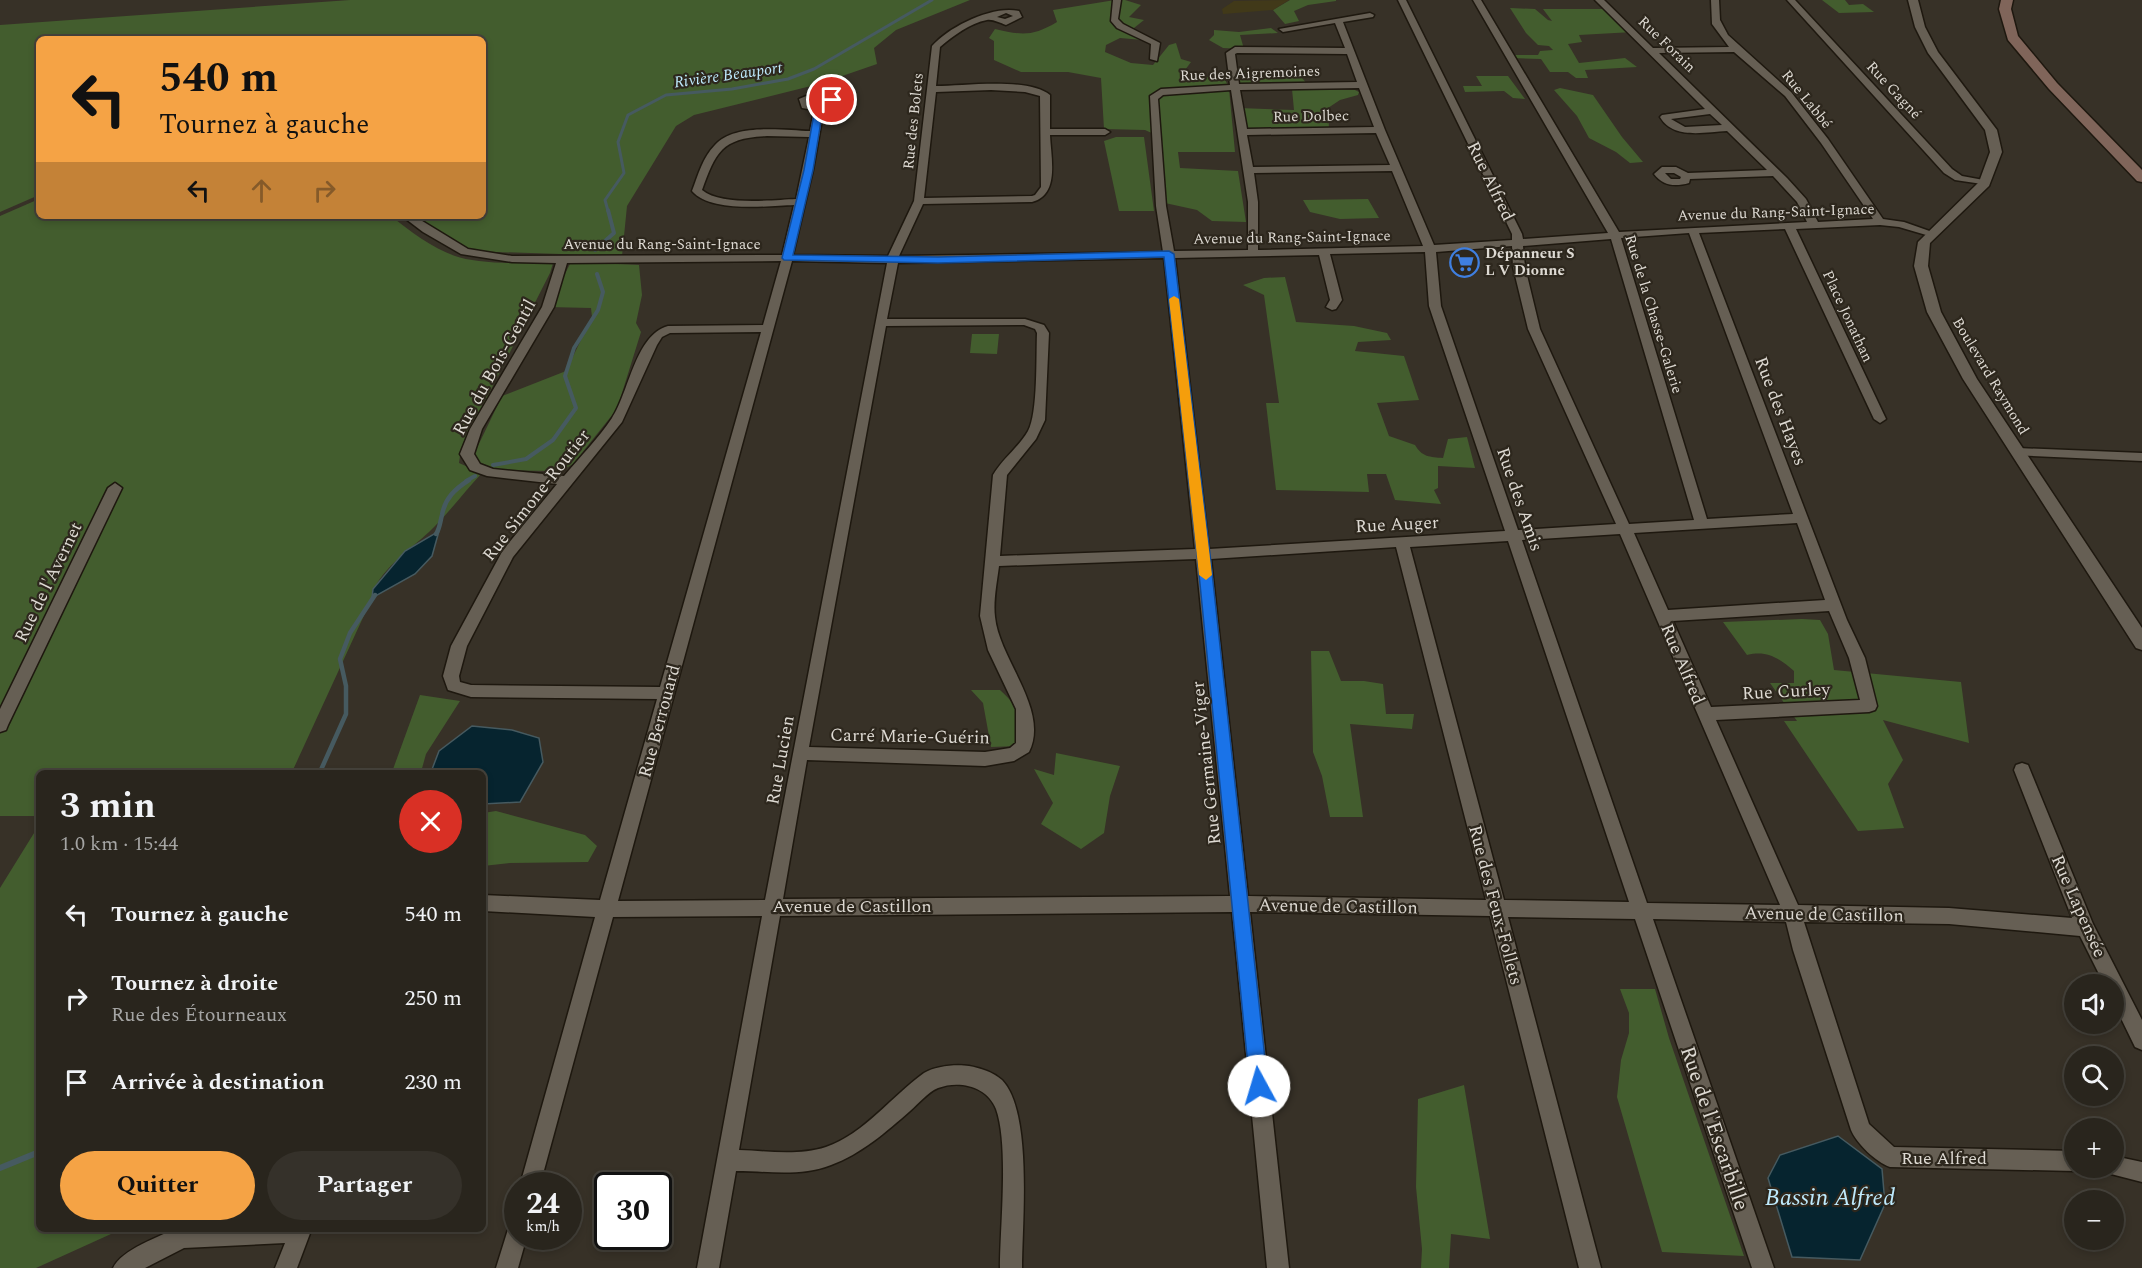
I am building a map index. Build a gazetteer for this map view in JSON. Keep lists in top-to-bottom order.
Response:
{
  "streets": {
    "street": [
      "Rue Forain",
      "Rue des Aigremoines",
      "Rue Gagné",
      "Rue Labbé",
      "Rue Dolbec",
      "Rue des Bolets",
      "Rue Alfred",
      "Avenue du Rang-Saint-Ignace",
      "Rue de la Chasse-Galerie",
      "Place Jonathan",
      "Rue du Bois-Gentil",
      "Boulevard Raymond",
      "Rue des Hayes",
      "Rue Simone-Routier",
      "Rue des Amis",
      "Rue Auger",
      "Rue de l'Avernet",
      "Rue Curley",
      "Rue Berrouard",
      "Carré Marie-Guérin",
      "Rue Lucien",
      "Rue Germaine-Viger",
      "Rue des Feux-Follets",
      "Avenue de Castillon",
      "Rue Lapensée",
      "Rue de l'Escarbille"
    ]
  },
  "crossings": [
    ["Rue Forain", "Avenue du Rang-Saint-Ignace"],
    ["Rue des Aigremoines", "Avenue du Rang-Saint-Ignace"],
    ["Rue des Aigremoines", "Rue des Amis"],
    ["Rue des Aigremoines", "Rue Germaine-Viger"],
    ["Rue Gagné", "Boulevard Raymond"],
    ["Rue Labbé", "Avenue du Rang-Saint-Ignace"],
    ["Rue Dolbec", "Rue des Amis"],
    ["Rue des Bolets", "Avenue du Rang-Saint-Ignace"],
    ["Rue des Bolets", "Rue Lucien"],
    ["Rue Alfred", "Avenue du Rang-Saint-Ignace"],
    ["Rue Alfred", "Rue Auger"],
    ["Rue Alfred", "Rue Curley"],
    ["Rue Alfred", "Avenue de Castillon"],
    ["Avenue du Rang-Saint-Ignace", "Rue de la Chasse-Galerie"],
    ["Avenue du Rang-Saint-Ignace", "Place Jonathan"],
    ["Avenue du Rang-Saint-Ignace", "Rue du Bois-Gentil"],
    ["Avenue du Rang-Saint-Ignace", "Boulevard Raymond"],
    ["Avenue du Rang-Saint-Ignace", "Rue des Hayes"],
    ["Avenue du Rang-Saint-Ignace", "Rue des Amis"],
    ["Avenue du Rang-Saint-Ignace", "Rue Berrouard"],
    ["Avenue du Rang-Saint-Ignace", "Rue Lucien"],
    ["Avenue du Rang-Saint-Ignace", "Rue Germaine-Viger"],
    ["Rue de la Chasse-Galerie", "Rue Auger"],
    ["Rue du Bois-Gentil", "Rue Simone-Routier"],
    ["Rue des Hayes", "Rue Auger"],
    ["Rue des Hayes", "Rue Curley"],
    ["Rue Simone-Routier", "Rue Berrouard"],
    ["Rue des Amis", "Rue Auger"],
    ["Rue des Amis", "Avenue de Castillon"],
    ["Rue des Amis", "Rue de l'Escarbille"],
    ["Rue Auger", "Carré Marie-Guérin"],
    ["Rue Auger", "Rue Germaine-Viger"],
    ["Rue Auger", "Rue des Feux-Follets"],
    ["Rue Berrouard", "Avenue de Castillon"],
    ["Carré Marie-Guérin", "Rue Lucien"],
    ["Rue Lucien", "Avenue de Castillon"],
    ["Rue Germaine-Viger", "Avenue de Castillon"],
    ["Rue des Feux-Follets", "Avenue de Castillon"],
    ["Avenue de Castillon", "Rue Lapensée"]
  ],
  "water": ["Rivière Beauport", "Bassin Alfred"],
  "places": {
    "supermarket": ["Dépanneur S L V Dionne"]
  },
  "page": {
    "turn": ["540 m", "Tournez à gauche"],
    "heading": ["3 min", "1.0 km · 15:44"],
    "list": [
      {
        "name": "Tournez à gauche",
        "value": "540 m"
      },
      {
        "name": "Tournez à droite",
        "note": "Rue des Étourneaux",
        "value": "250 m"
      },
      {
        "name": "Arrivée à destination",
        "value": "230 m"
      }
    ],
    "map_buttons": ["+", "−"],
    "buttons": ["Quitter", "Partager"],
    "speed": "24 km/h",
    "limit": "30"
  }
}
